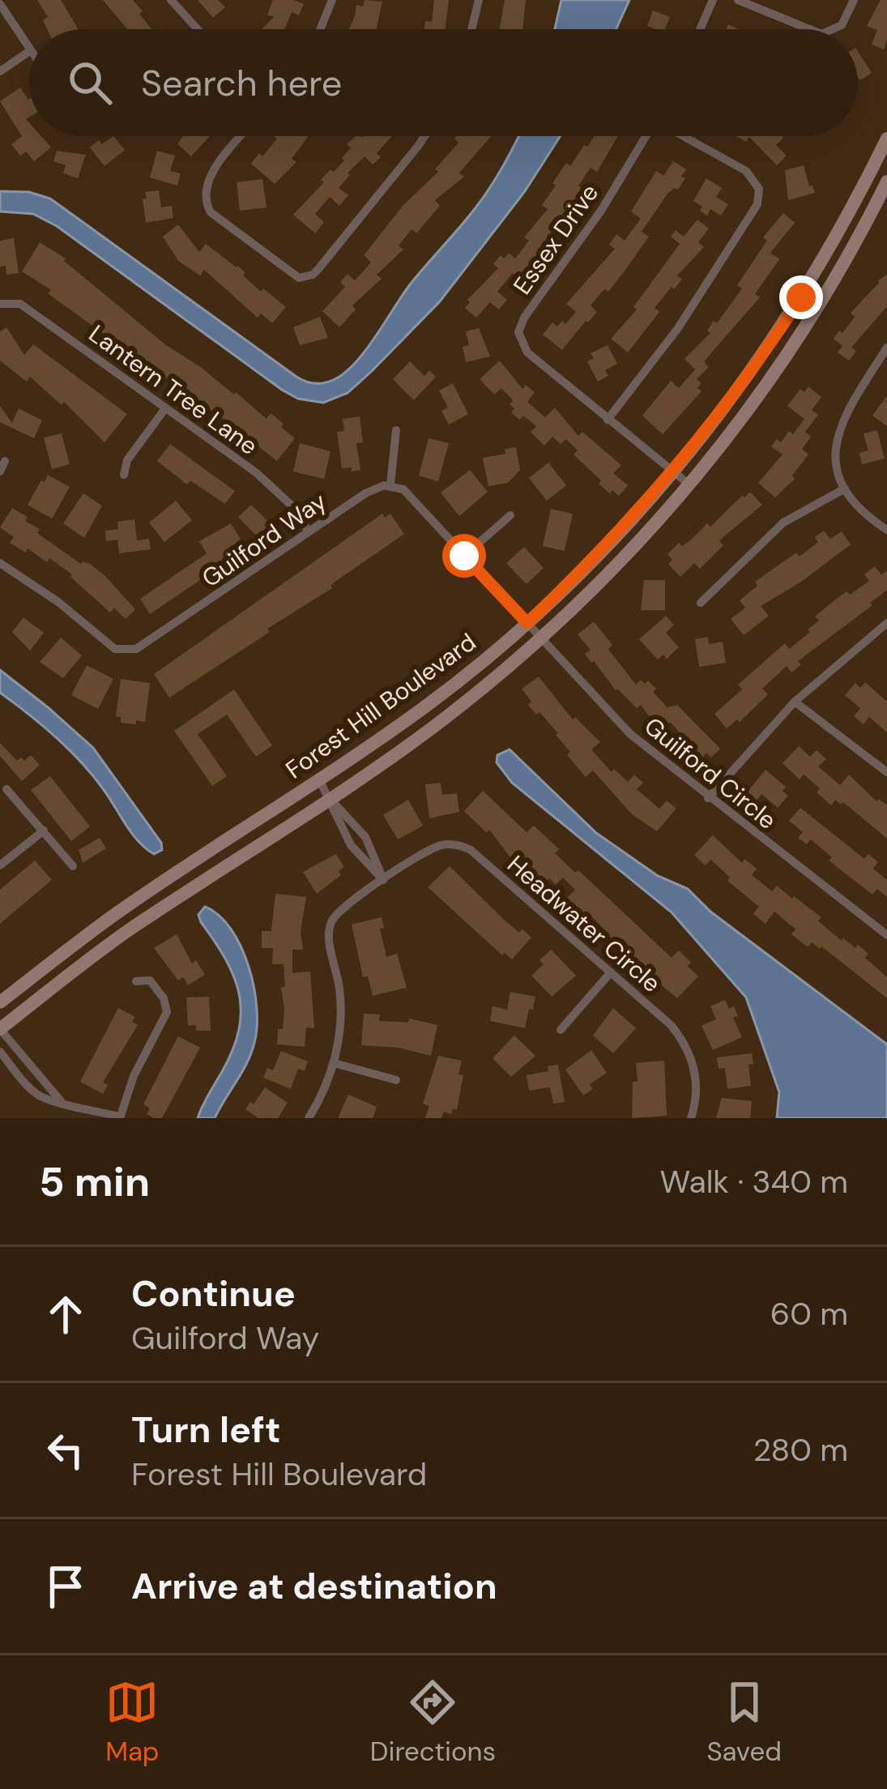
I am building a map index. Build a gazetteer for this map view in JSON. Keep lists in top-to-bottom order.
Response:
{
  "streets": {
    "main road": ["Forest Hill Boulevard"],
    "street": [
      "Essex Drive",
      "Lantern Tree Lane",
      "Guilford Way",
      "Guilford Circle",
      "Headwater Circle"
    ]
  },
  "crossings": [
    ["Essex Drive", "Forest Hill Boulevard"],
    ["Lantern Tree Lane", "Guilford Way"],
    ["Forest Hill Boulevard", "Guilford Circle"]
  ],
  "page": {
    "search": "Search here",
    "heading": ["5 min", "Walk · 340 m"],
    "list": [
      ["Continue", "Guilford Way", "60 m"],
      ["Turn left", "Forest Hill Boulevard", "280 m"],
      "Arrive at destination"
    ],
    "nav": ["Map", "Directions", "Saved"]
  }
}
